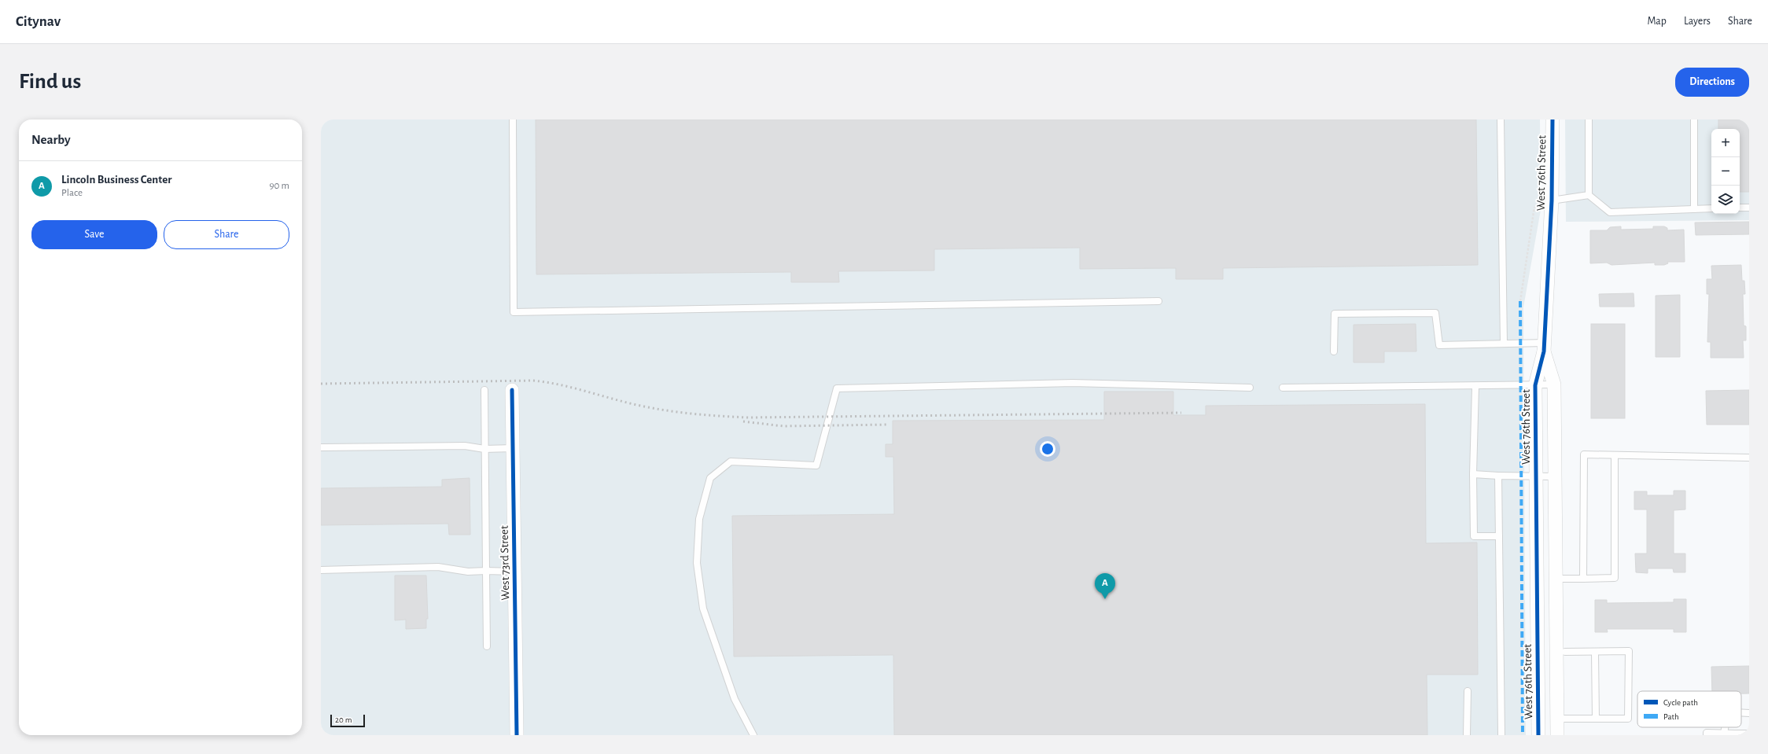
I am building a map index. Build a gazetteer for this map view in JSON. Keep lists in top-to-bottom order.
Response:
{
  "streets": {
    "street": ["West 76th Street", "West 73rd Street"]
  },
  "legend": ["Cycle path", "Path"],
  "scale_bar": "20 m",
  "page": {
    "header": "Citynav",
    "nav": ["Map", "Layers", "Share"],
    "buttons": [
      "Directions",
      ["Save", "Share"]
    ],
    "title": "Find us",
    "heading": "Nearby",
    "map_buttons": ["+", "−"],
    "list": [
      {
        "mark": "A",
        "name": "Lincoln Business Center",
        "note": "Place",
        "value": "90 m"
      }
    ],
    "pins": "A",
    "scale": "20 m"
  }
}
